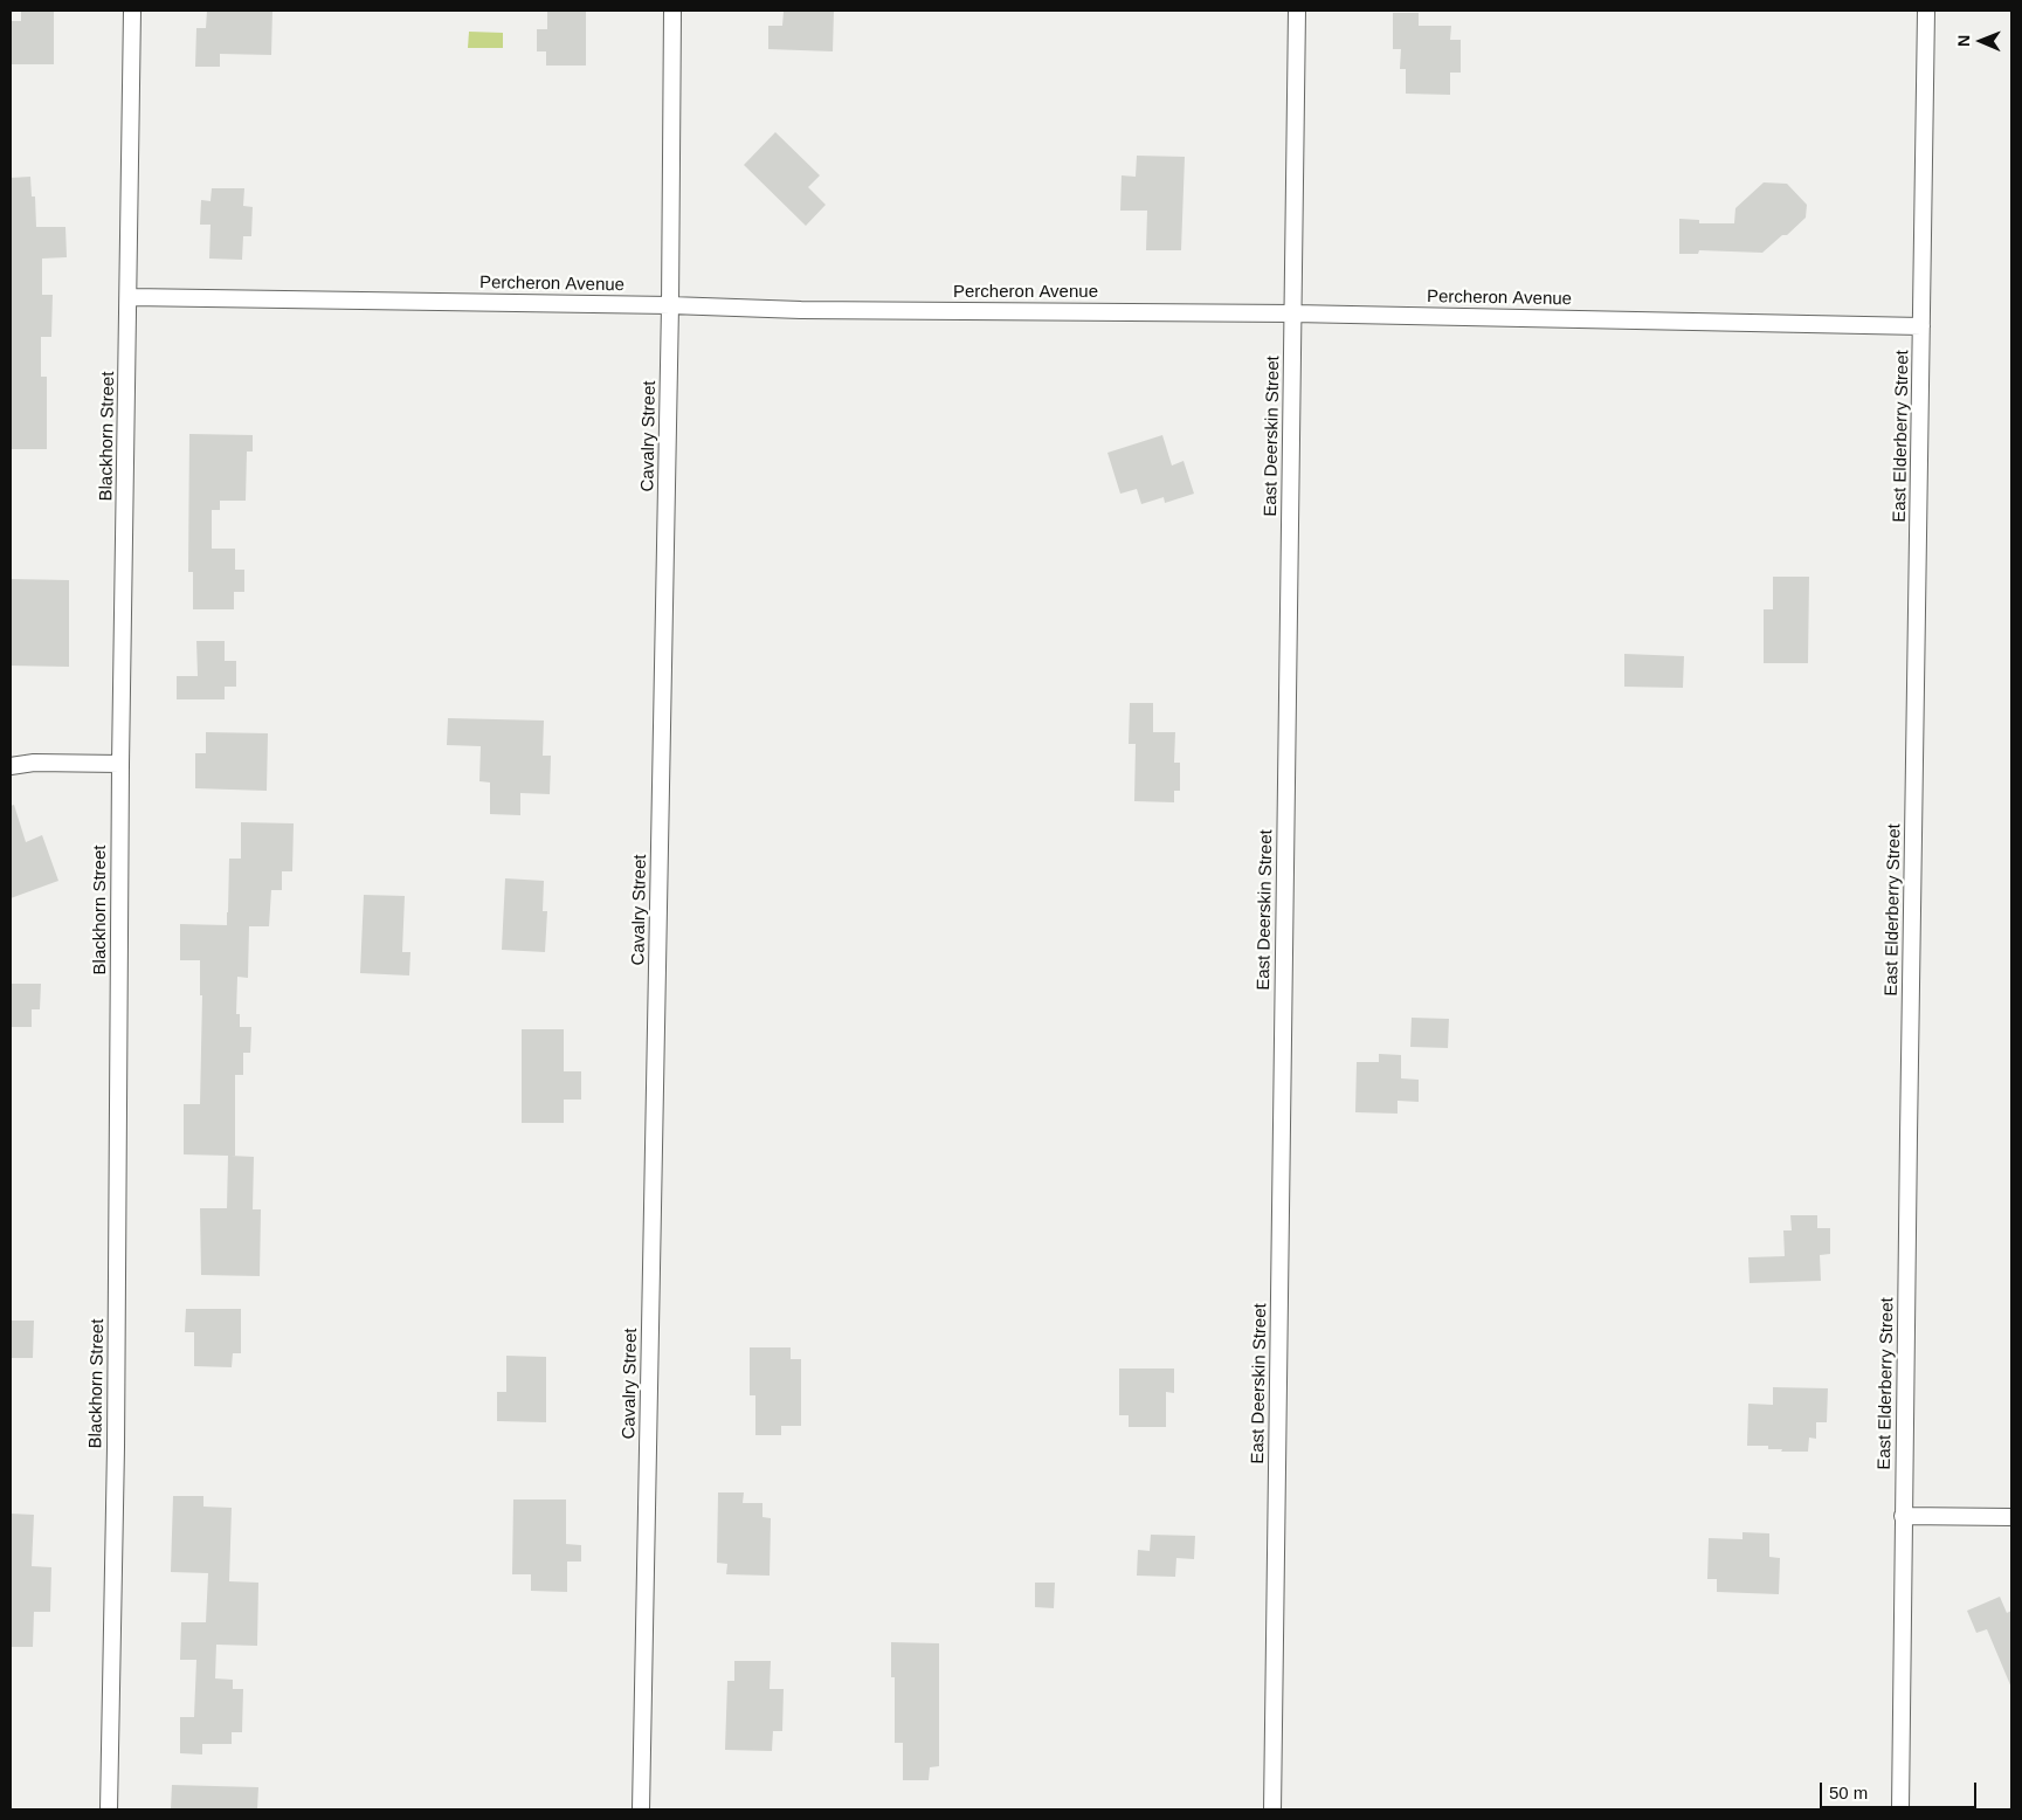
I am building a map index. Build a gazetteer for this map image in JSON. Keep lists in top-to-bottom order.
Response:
{
  "streets": {
    "street": [
      "Percheron Avenue",
      "Blackhorn Street",
      "Cavalry Street",
      "East Deerskin Street",
      "East Elderberry Street"
    ]
  },
  "crossings": [
    ["Percheron Avenue", "Blackhorn Street"],
    ["Percheron Avenue", "Cavalry Street"],
    ["Percheron Avenue", "East Deerskin Street"],
    ["Percheron Avenue", "East Elderberry Street"]
  ],
  "scale_bar": "50 m",
  "north": "left"
}
